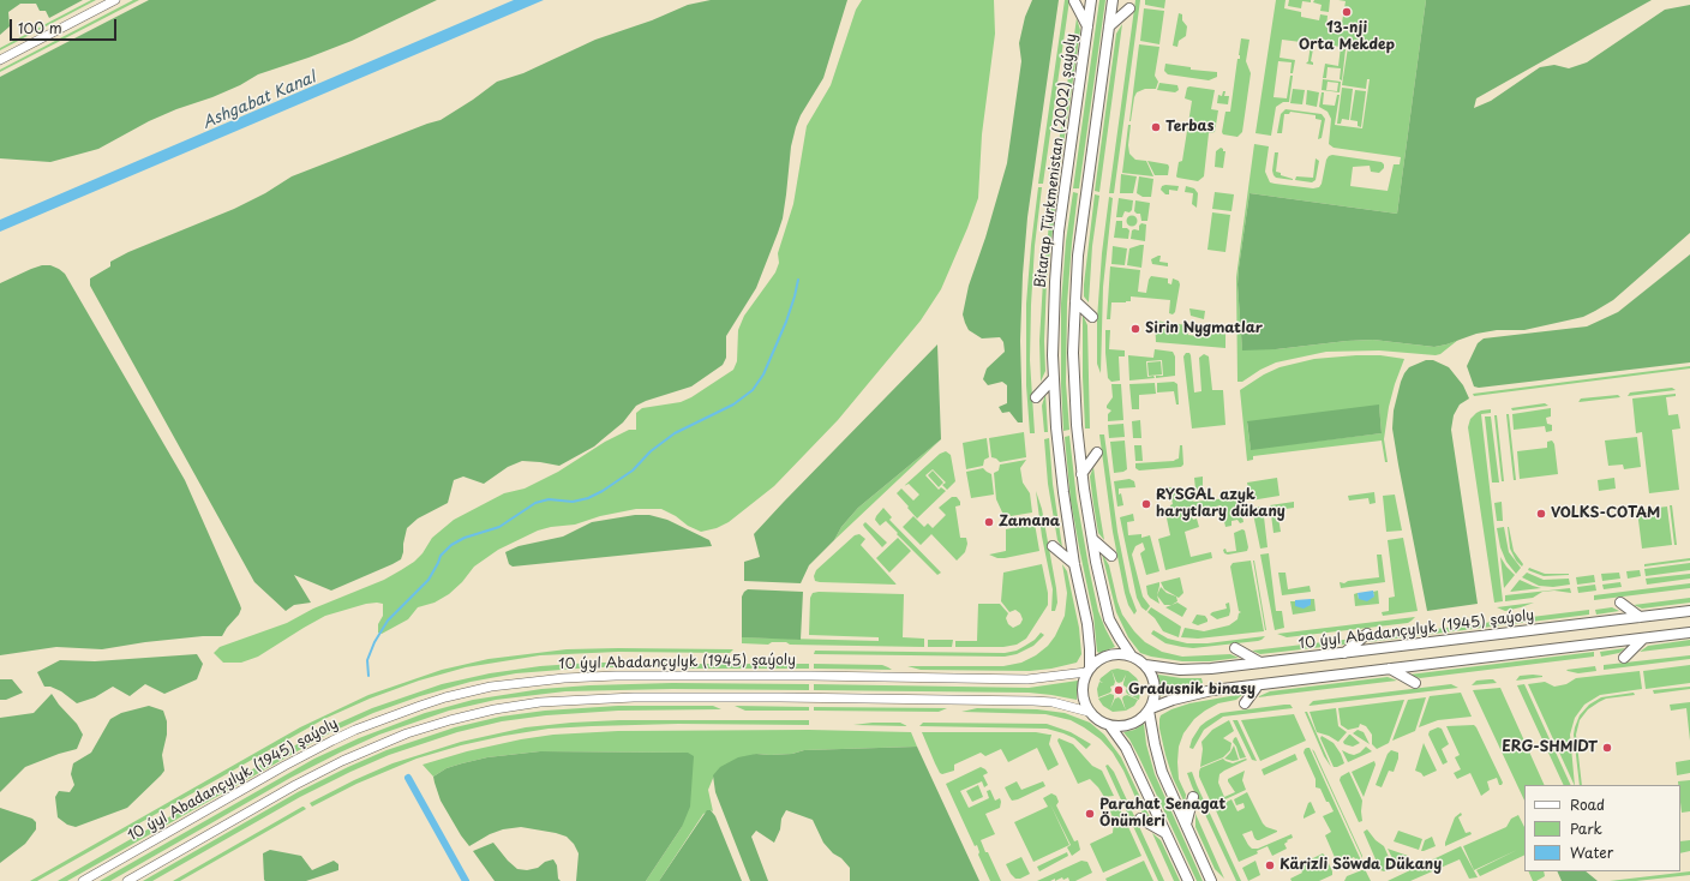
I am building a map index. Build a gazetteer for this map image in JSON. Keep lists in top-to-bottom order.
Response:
{
  "streets": {
    "main road": ["Bitarap Türkmenistan (2002) şaýoly", "10 ýyl Abadançylyk (1945) şaýoly"]
  },
  "crossings": [
    ["Bitarap Türkmenistan (2002) şaýoly", "10 ýyl Abadançylyk (1945) şaýoly"]
  ],
  "water": ["Ashgabat Kanal"],
  "places": [
    "13-nji Orta Mekdep",
    "Terbas",
    "Sirin Nygmatlar",
    "RYSGAL azyk harytlary dükany",
    "VOLKS-COTAM",
    "Zamana",
    "Gradusnik binasy",
    "ERG-SHMIDT",
    "Parahat Senagat Önümleri",
    "Kärizli Söwda Dükany"
  ],
  "legend": ["Road", "Park", "Water"],
  "scale_bar": "100 m"
}
